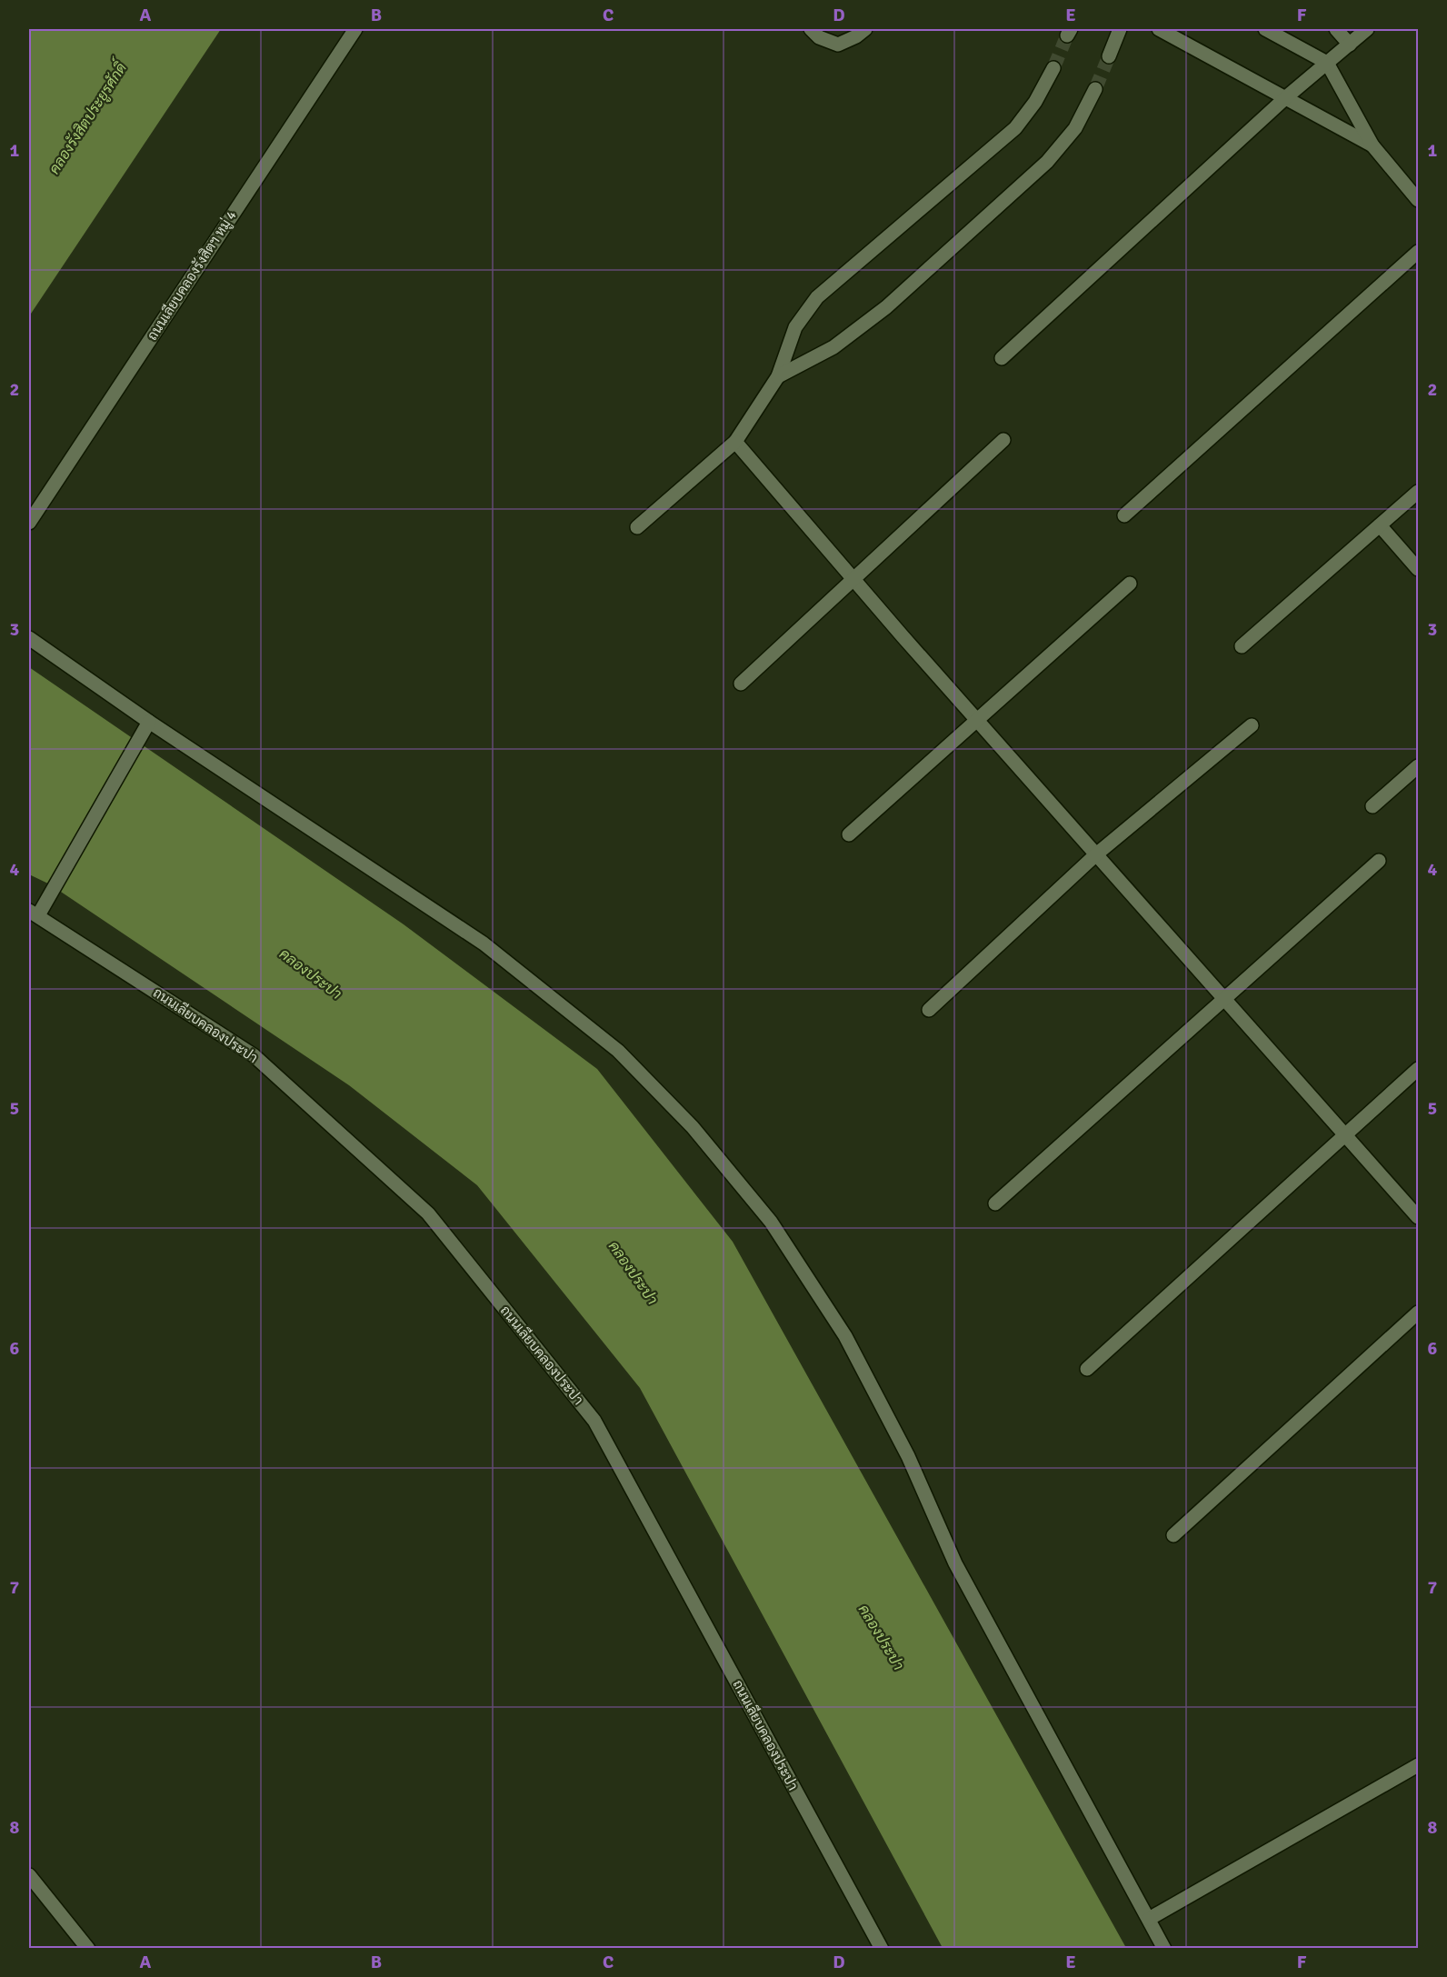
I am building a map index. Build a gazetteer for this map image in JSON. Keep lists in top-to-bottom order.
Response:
{
  "streets": {
    "street": ["ถนนเลียบคลองรังสิตฯ หมู่ 4", "ถนนเลียบคลองประปา"]
  },
  "water": ["คลองรังสิตประยูรศักดิ์", "คลองประปา"],
  "grid": {
    "columns": [
      "A",
      "B",
      "C",
      "D",
      "E",
      "F"
    ],
    "rows": [
      "1",
      "2",
      "3",
      "4",
      "5",
      "6",
      "7",
      "8"
    ]
  }
}
